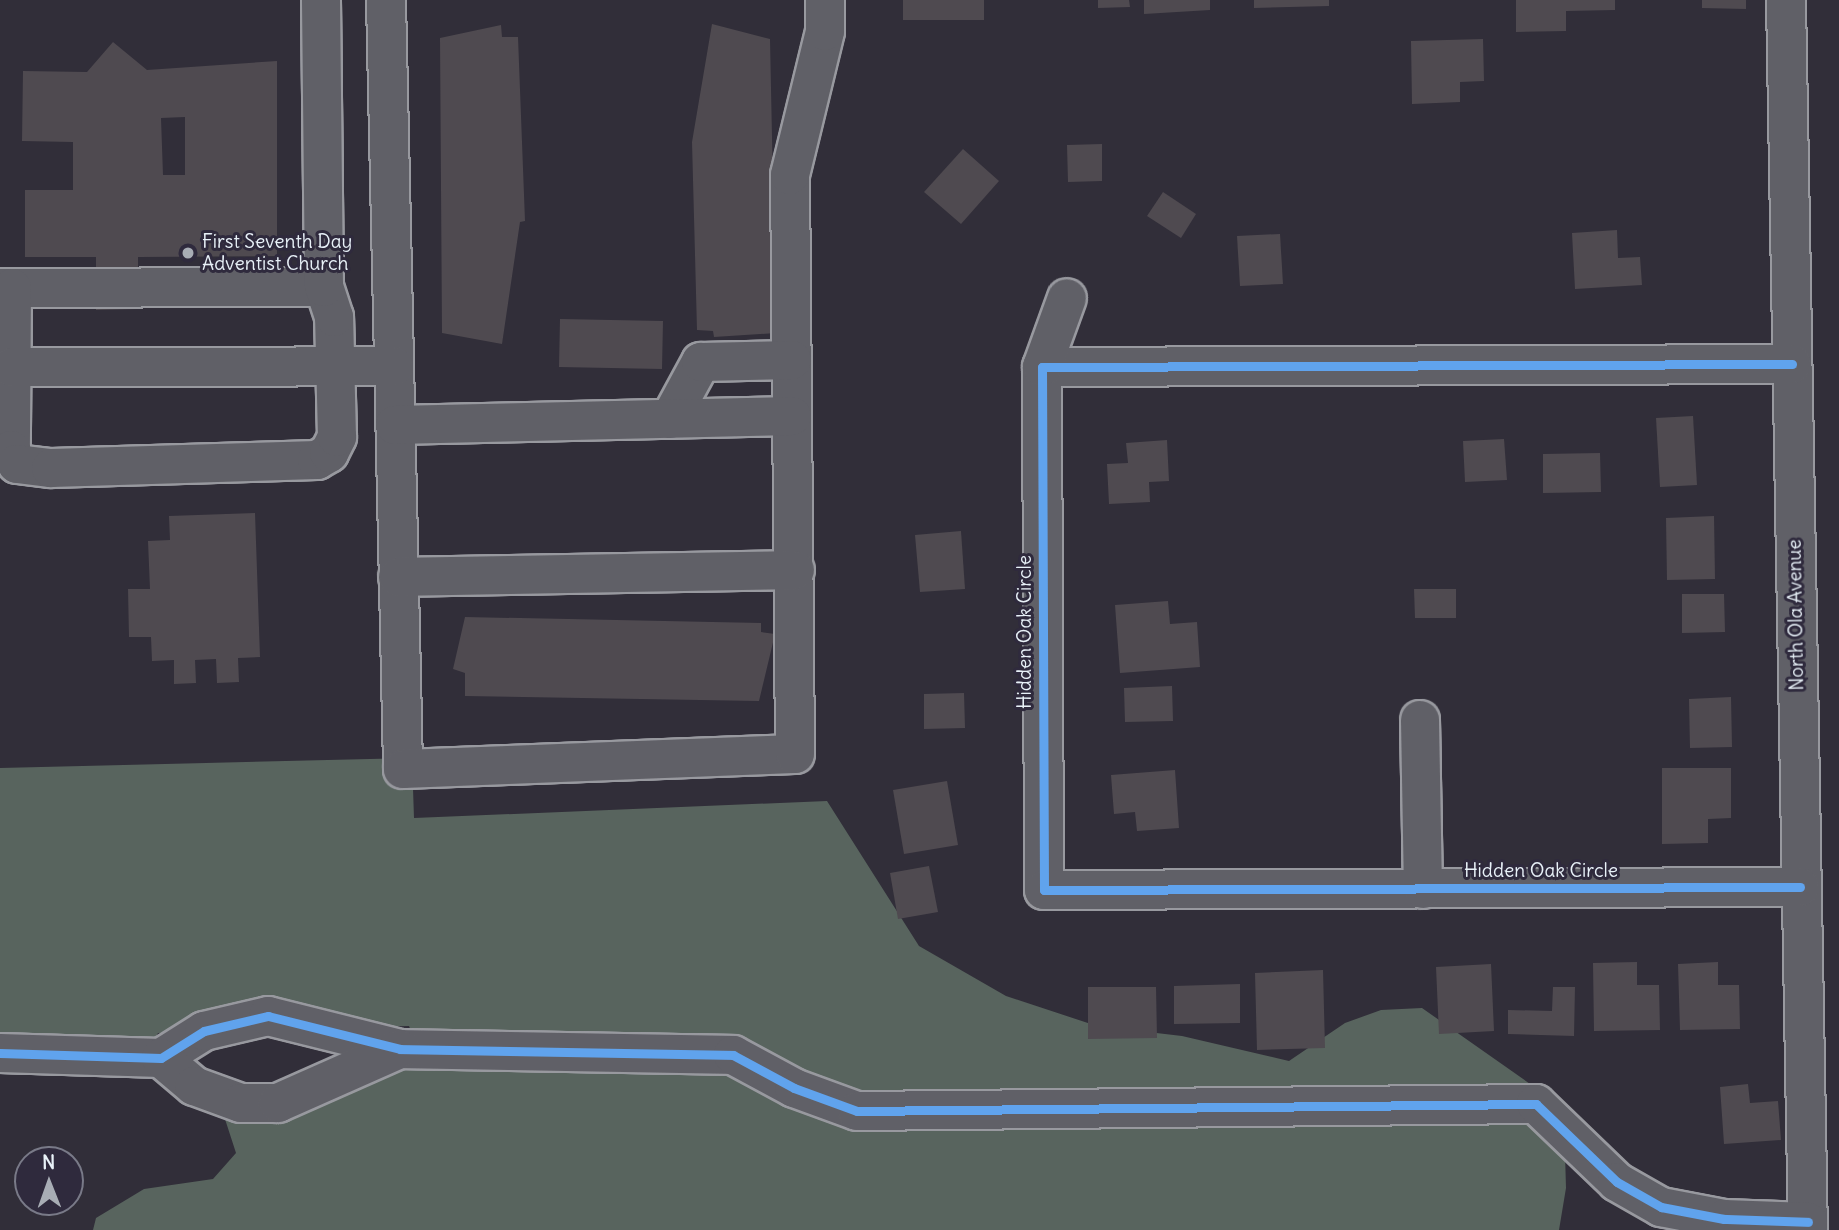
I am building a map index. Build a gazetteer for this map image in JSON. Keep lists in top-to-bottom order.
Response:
{
  "streets": {
    "street": ["North Ola Avenue", "Hidden Oak Circle"]
  },
  "crossings": [
    ["North Ola Avenue", "Hidden Oak Circle"]
  ],
  "places": ["First Seventh Day Adventist Church"],
  "north": "top"
}
